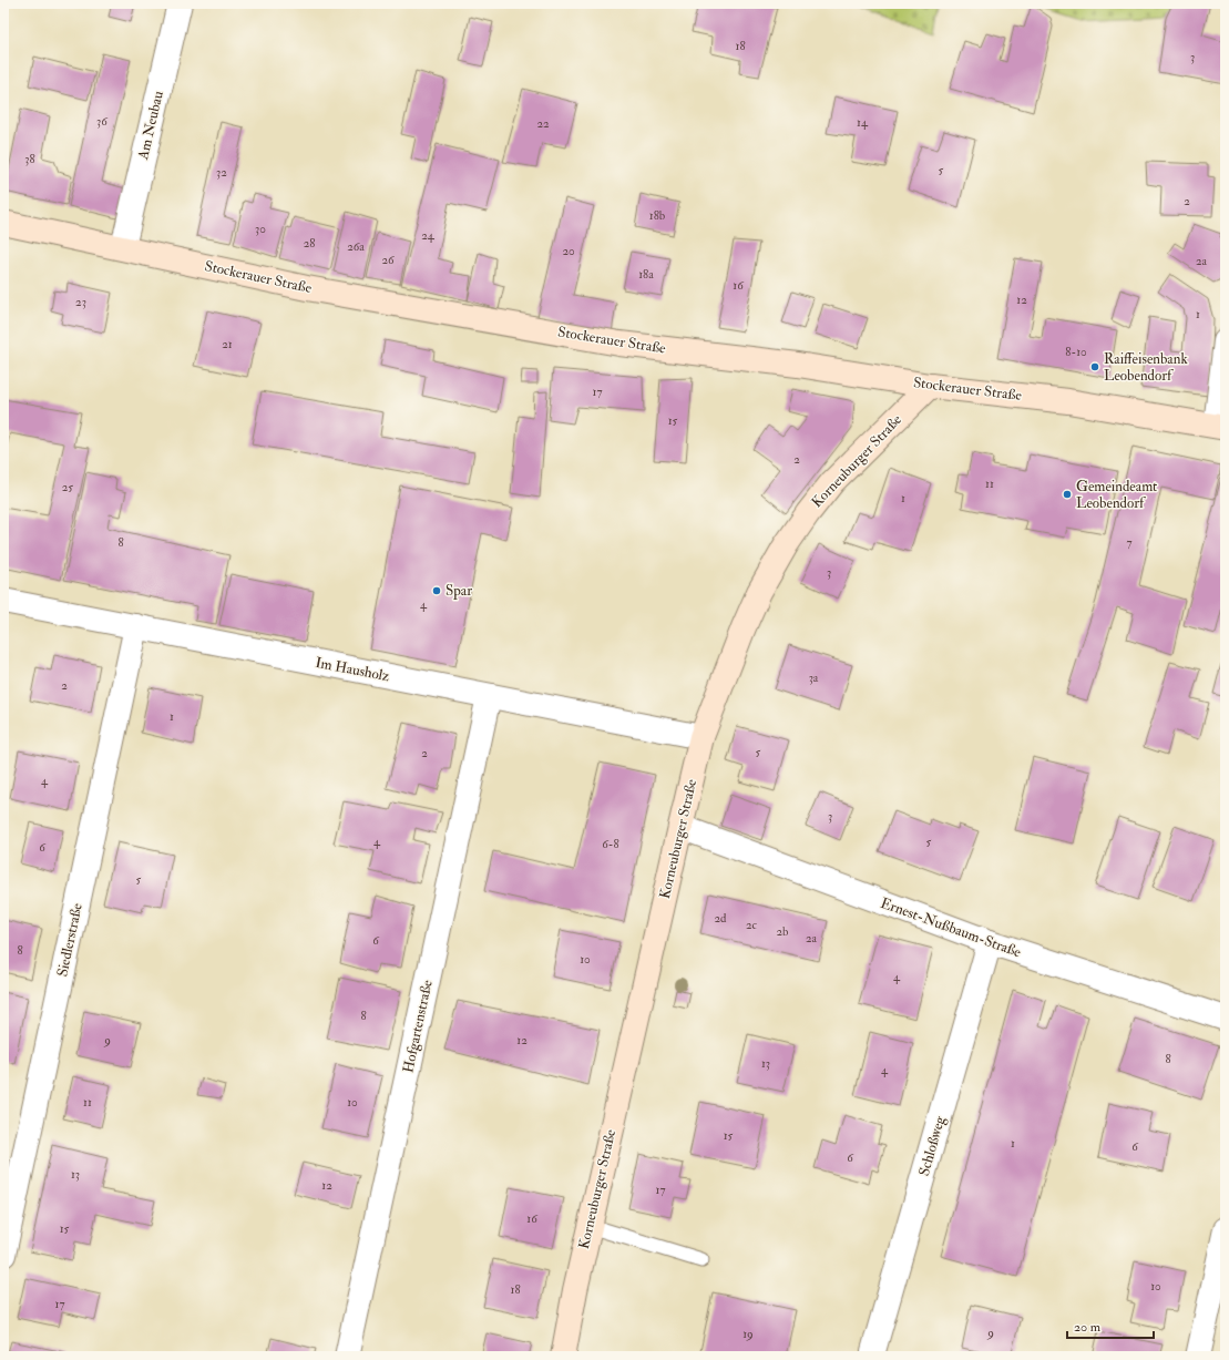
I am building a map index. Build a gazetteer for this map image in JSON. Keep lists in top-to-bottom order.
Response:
{
  "streets": {
    "main road": ["Stockerauer Straße", "Korneuburger Straße"],
    "street": [
      "Am Neubau",
      "Im Hausholz",
      "Ernest-Nußbaum-Straße",
      "Siedlerstraße",
      "Hofgartenstraße",
      "Schloßweg"
    ]
  },
  "crossings": [
    ["Am Neubau", "Stockerauer Straße"],
    ["Stockerauer Straße", "Korneuburger Straße"],
    ["Korneuburger Straße", "Im Hausholz"],
    ["Korneuburger Straße", "Ernest-Nußbaum-Straße"],
    ["Im Hausholz", "Siedlerstraße"],
    ["Im Hausholz", "Hofgartenstraße"],
    ["Ernest-Nußbaum-Straße", "Schloßweg"]
  ],
  "places": ["Raiffeisenbank Leobendorf", "Gemeindeamt Leobendorf", "Spar"],
  "house_numbers": [
    "18",
    "3",
    "36",
    "14",
    "22",
    "38",
    "5",
    "32",
    "2",
    "18b",
    "30",
    "24",
    "28",
    "26a",
    "20",
    "26",
    "2a",
    "18a",
    "16",
    "12",
    "23",
    "1",
    "21",
    "8-10",
    "17",
    "15",
    "2",
    "11",
    "25",
    "1",
    "8",
    "7",
    "3",
    "4",
    "3a",
    "2",
    "1",
    "5",
    "2",
    "4",
    "3",
    "4",
    "5",
    "6-8",
    "6",
    "5",
    "2d",
    "2c",
    "2b",
    "2a",
    "6",
    "8",
    "10",
    "4",
    "8",
    "9",
    "12",
    "8",
    "13",
    "4",
    "11",
    "10",
    "15",
    "1",
    "6",
    "6",
    "13",
    "12",
    "17",
    "16",
    "15",
    "10",
    "18",
    "17",
    "9",
    "19"
  ],
  "scale_bar": "20 m"
}
